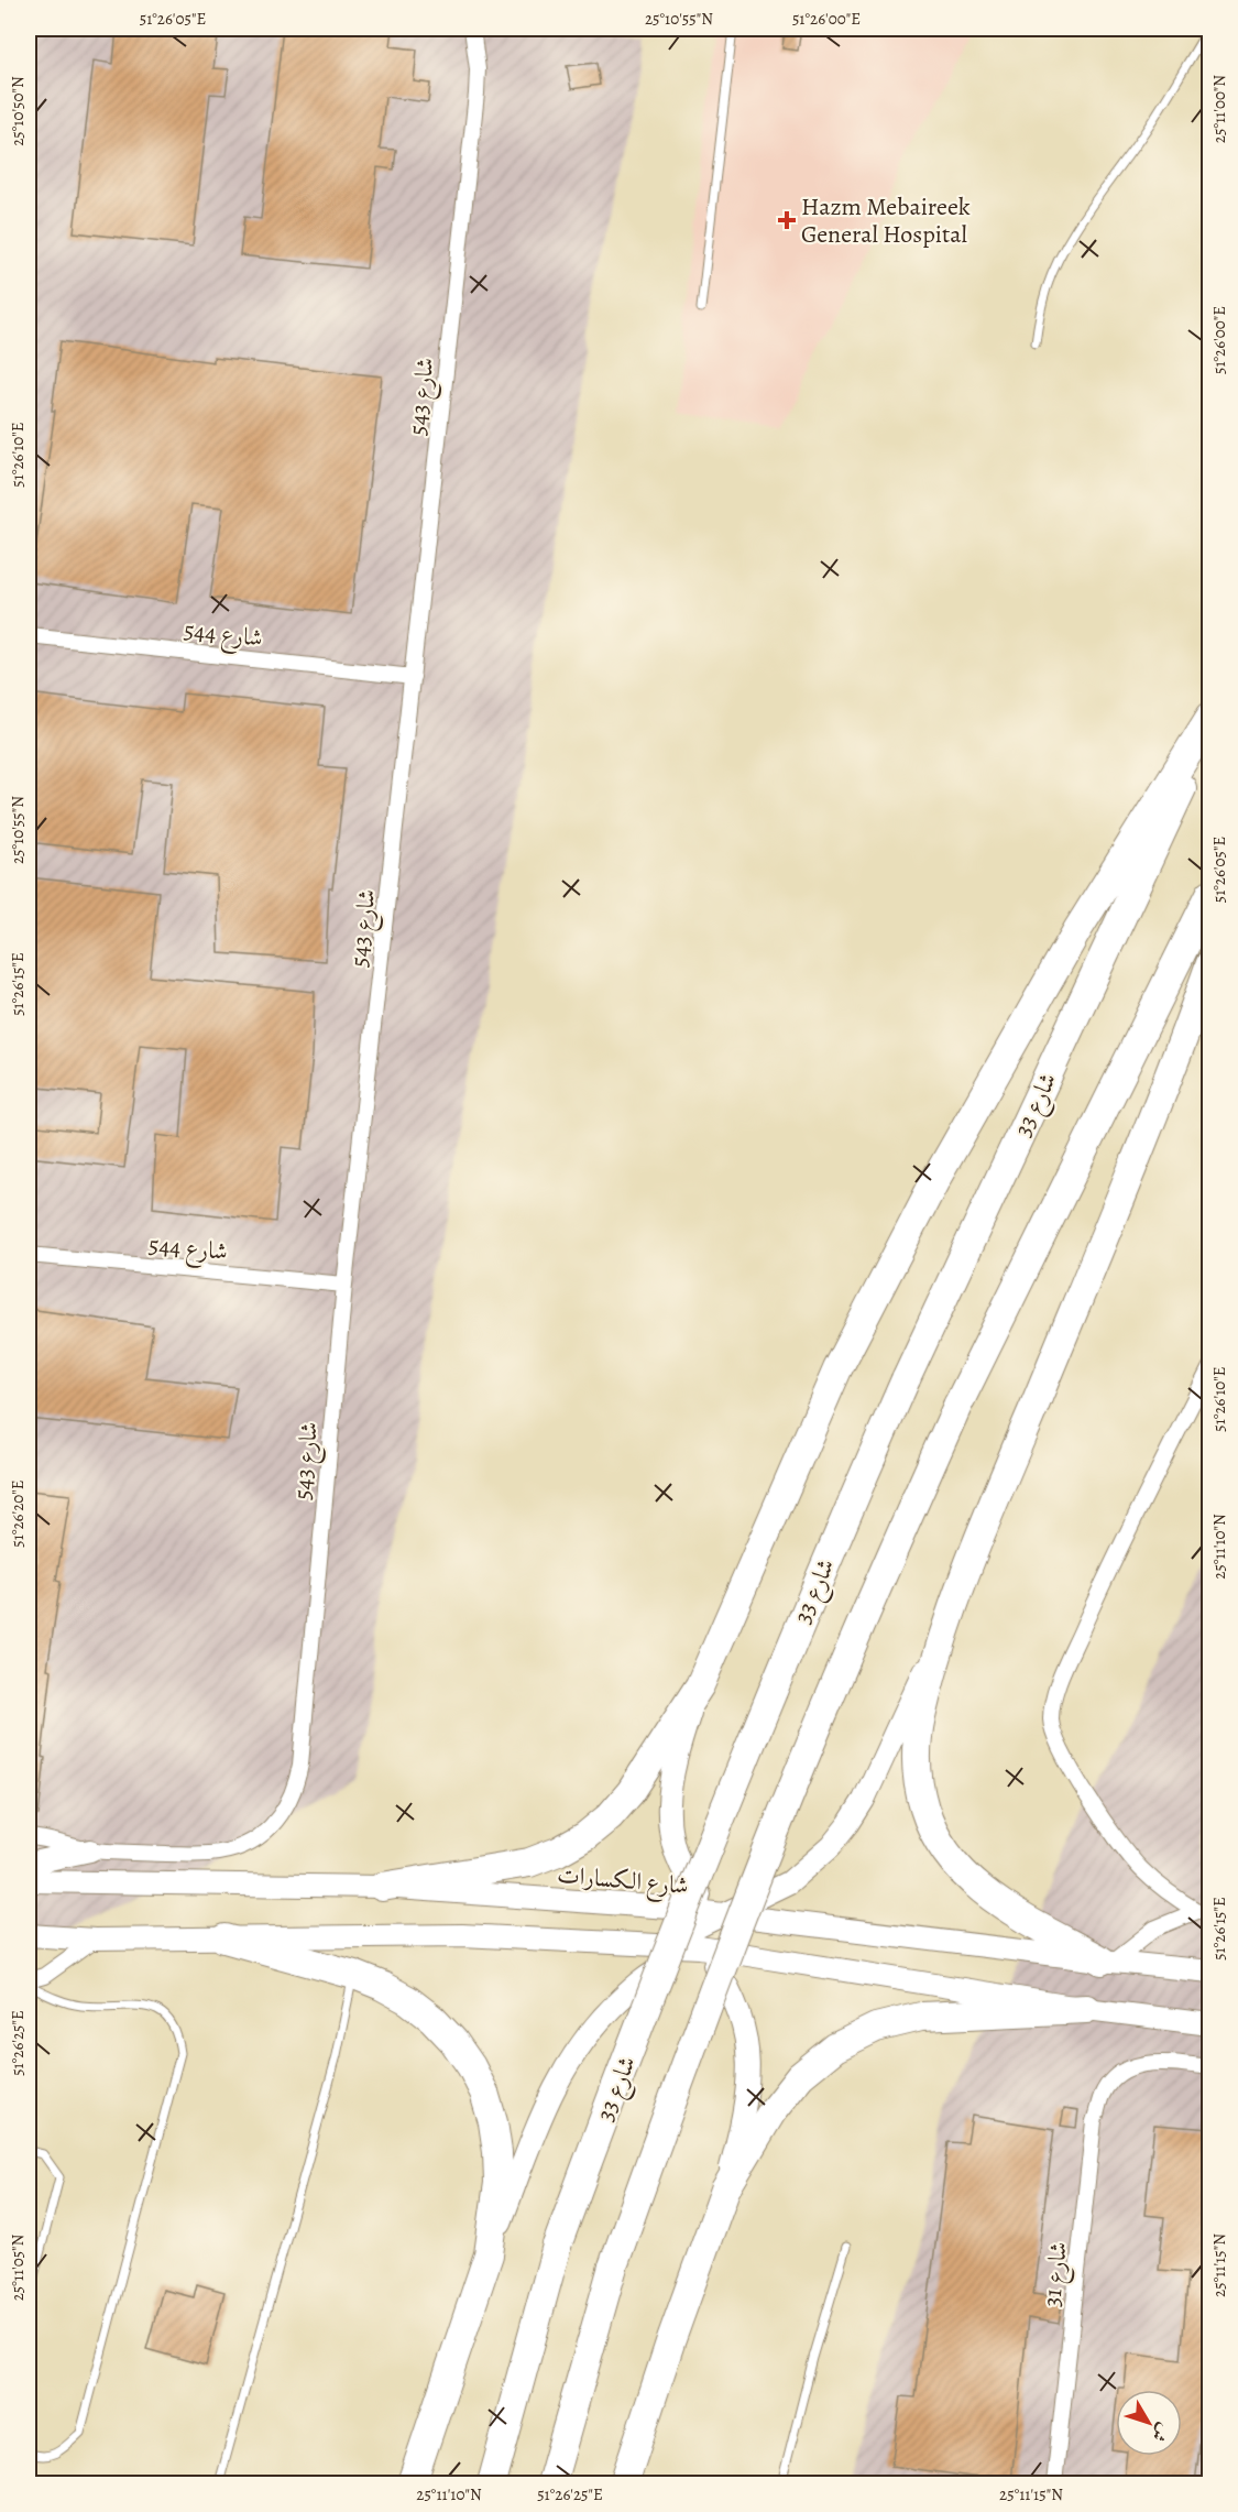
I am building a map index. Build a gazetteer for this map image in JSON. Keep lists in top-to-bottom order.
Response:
{
  "streets": {
    "highway": ["شارع 33"],
    "street": [
      "شارع 543",
      "شارع 544",
      "شارع الكسارات",
      "شارع 31"
    ]
  },
  "crossings": [
    ["شارع 543", "شارع 544"]
  ],
  "places": {
    "health": ["Hazm Mebaireek General Hospital"]
  },
  "north": "bottom right",
  "coordinates": [
    "51°26'05\"E",
    "25°10'55\"N",
    "51°26'00\"E",
    "25°11'00\"N",
    "25°10'50\"N",
    "51°26'10\"E",
    "51°26'15\"E",
    "51°26'20\"E",
    "25°11'10\"N",
    "51°26'25\"E",
    "25°11'15\"N",
    "25°11'05\"N"
  ]
}
